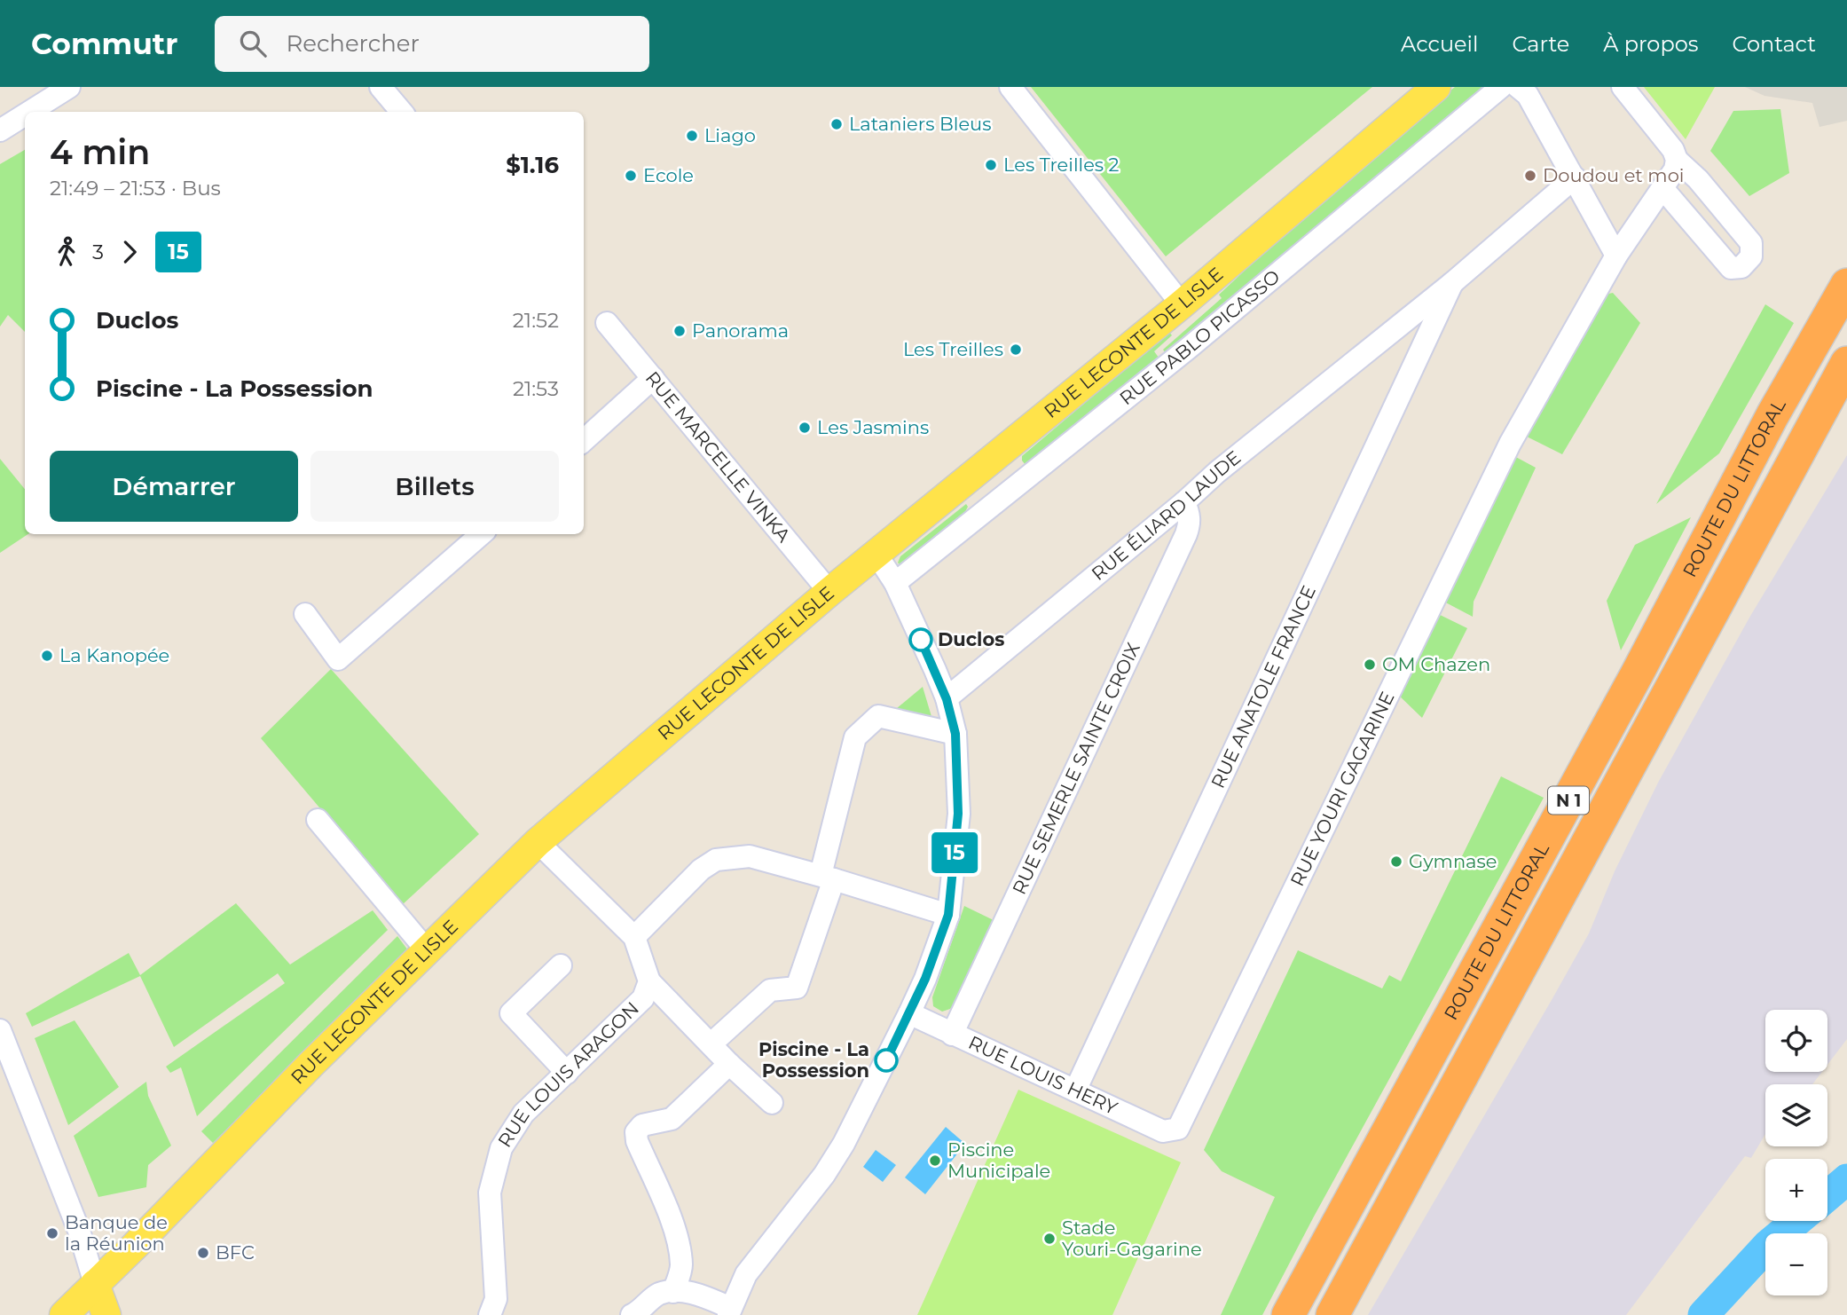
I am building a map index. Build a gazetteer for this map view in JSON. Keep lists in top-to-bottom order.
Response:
{
  "streets": {
    "highway": ["ROUTE DU LITTORAL", "N 1"],
    "main road": ["RUE LECONTE DE LISLE"],
    "street": [
      "RUE PABLO PICASSO",
      "RUE MARCELLE VINKA",
      "RUE ÉLIARD LAUDE",
      "RUE ANATOLE FRANCE",
      "RUE SEMERLE SAINTE CROIX",
      "RUE YOURI GAGARINE",
      "RUE LOUIS ARAGON",
      "RUE LOUIS HERY"
    ]
  },
  "crossings": [
    ["RUE LECONTE DE LISLE", "RUE MARCELLE VINKA"],
    ["RUE LECONTE DE LISLE", "RUE LOUIS ARAGON"],
    ["RUE ÉLIARD LAUDE", "RUE ANATOLE FRANCE"],
    ["RUE ÉLIARD LAUDE", "RUE SEMERLE SAINTE CROIX"],
    ["RUE ANATOLE FRANCE", "RUE LOUIS HERY"],
    ["RUE SEMERLE SAINTE CROIX", "RUE LOUIS HERY"],
    ["RUE YOURI GAGARINE", "RUE LOUIS HERY"]
  ],
  "places": [
    "Lataniers Bleus",
    "Liago",
    "Les Treilles 2",
    "Ecole",
    "Doudou et moi",
    "Panorama",
    "Les Treilles",
    "Les Jasmins",
    "Duclos",
    "La Kanopée",
    "OM Chazen",
    "Gymnase",
    "Piscine - La Possession",
    "Piscine Municipale",
    "Banque de la Réunion",
    "Stade Youri-Gagarine",
    "BFC"
  ],
  "lines": ["bus line 15"],
  "page": {
    "header": "Commutr",
    "search": "Rechercher",
    "nav": [
      "Accueil",
      "Carte",
      "À propos",
      "Contact"
    ],
    "on_map": "15",
    "heading": ["4 min", "21:49 – 21:53 · Bus", "$1.16"],
    "legs": ["3", "15"],
    "list": [
      {
        "name": "Duclos",
        "value": "21:52"
      },
      {
        "name": "Piscine - La Possession",
        "value": "21:53"
      }
    ],
    "buttons": ["Démarrer", "Billets"],
    "map_buttons": ["+", "−"]
  }
}
